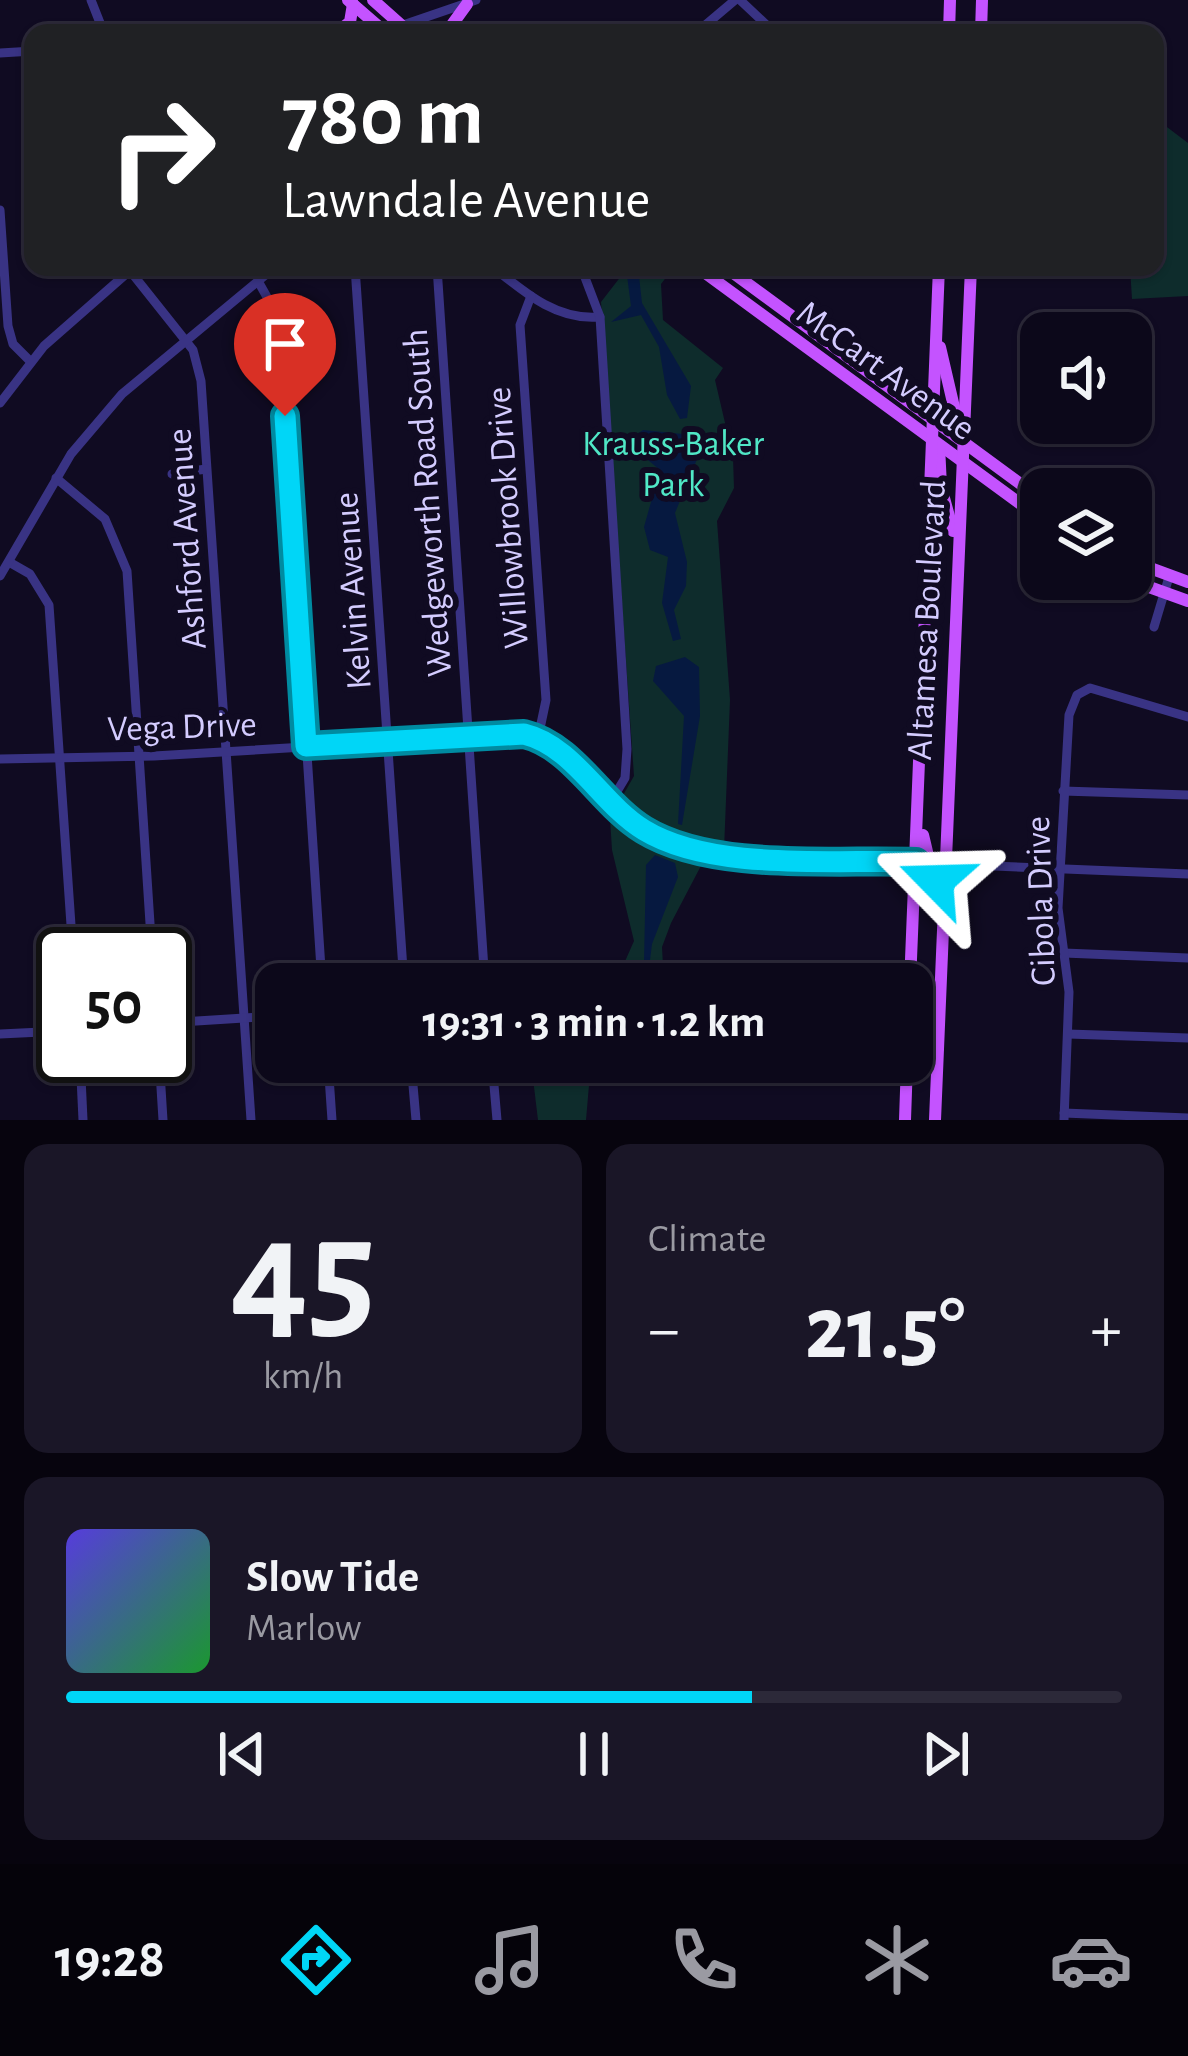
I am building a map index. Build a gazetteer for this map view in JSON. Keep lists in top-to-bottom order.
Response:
{
  "streets": {
    "main road": ["McCart Avenue", "Altamesa Boulevard"],
    "street": [
      "Wedgeworth Road South",
      "Willowbrook Drive",
      "Ashford Avenue",
      "Kelvin Avenue",
      "Vega Drive",
      "Cibola Drive"
    ]
  },
  "crossings": [
    ["McCart Avenue", "Altamesa Boulevard"],
    ["Wedgeworth Road South", "Vega Drive"],
    ["Willowbrook Drive", "Vega Drive"],
    ["Ashford Avenue", "Vega Drive"],
    ["Kelvin Avenue", "Vega Drive"]
  ],
  "parks": ["Krauss-Baker Park"],
  "page": {
    "turn": ["780 m", "Lawndale Avenue"],
    "limit": "50",
    "trip": "19:31 · 3 min · 1.2 km",
    "tile": [
      ["45", "km/h"],
      "Climate"
    ],
    "heat": ["−", "21.5°", "+"],
    "song": ["Slow Tide", "Marlow"],
    "tabs": "19:28"
  }
}
